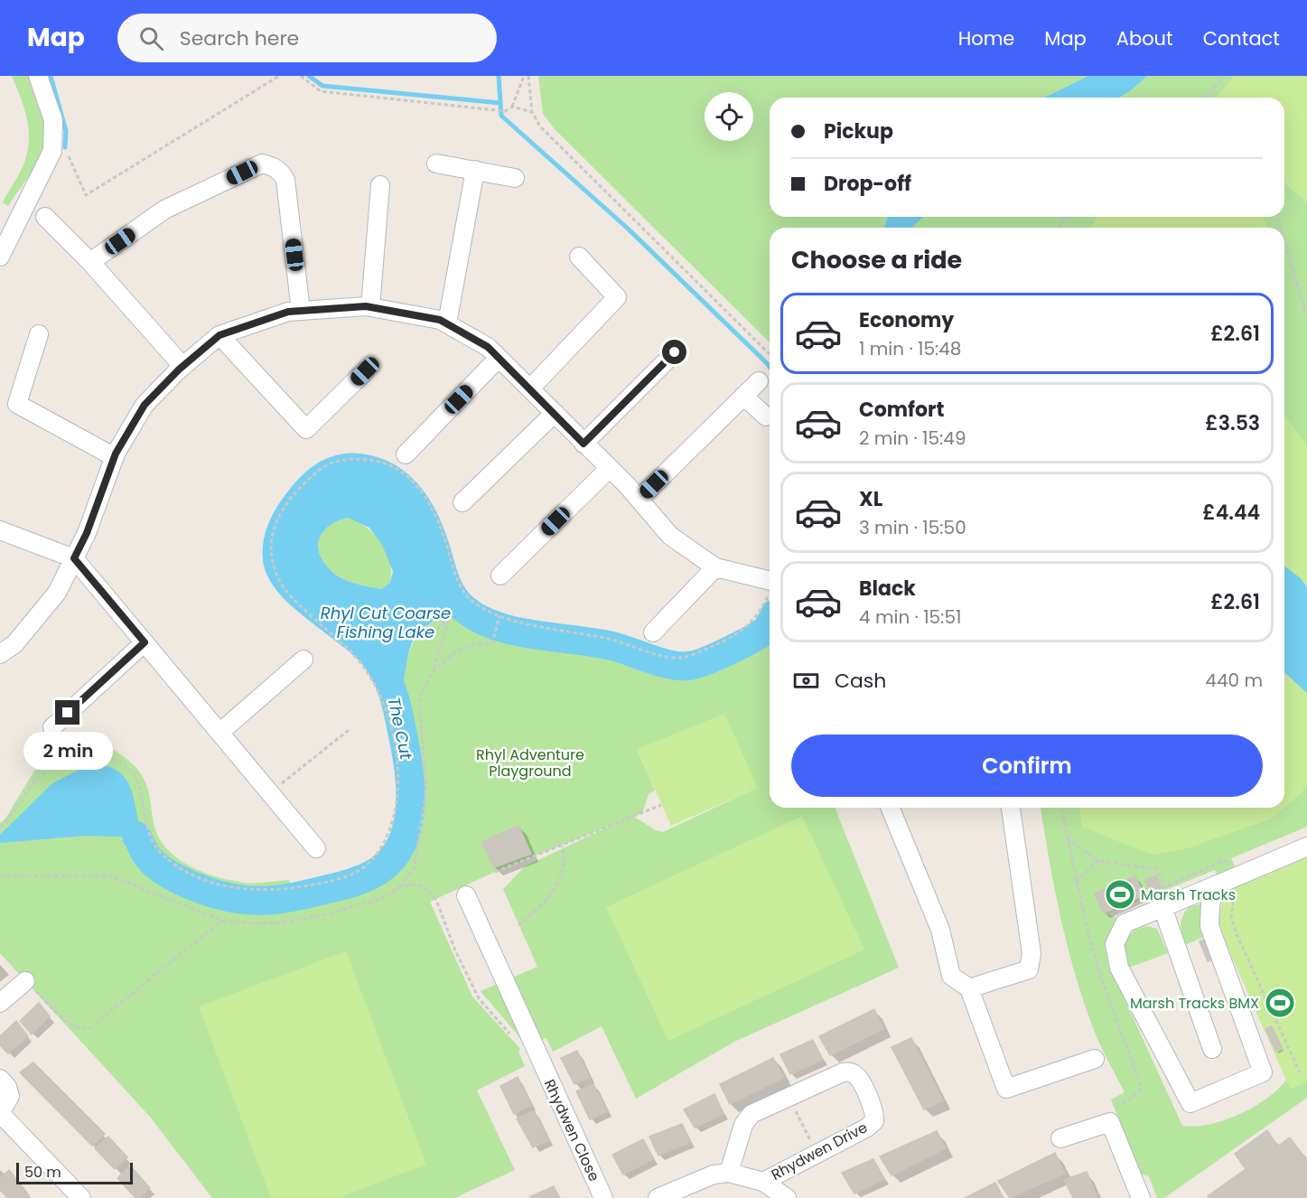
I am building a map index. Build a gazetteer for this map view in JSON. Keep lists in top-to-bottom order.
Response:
{
  "streets": {
    "street": ["Rhydwen Close", "Rhydwen Drive"]
  },
  "water": ["Rhyl Cut Coarse Fishing Lake", "The Cut"],
  "parks": ["Rhyl Adventure Playground"],
  "places": {
    "sports": ["Marsh Tracks", "Marsh Tracks BMX"]
  },
  "scale_bar": "50 m",
  "page": {
    "header": "Map",
    "search": "Search here",
    "nav": [
      "Home",
      "Map",
      "About",
      "Contact"
    ],
    "banner": ["Pickup", "Drop-off"],
    "heading": "Choose a ride",
    "list": [
      {
        "name": "Economy",
        "note": "1 min · 15:48",
        "value": "£2.61"
      },
      {
        "name": "Comfort",
        "note": "2 min · 15:49",
        "value": "£3.53"
      },
      {
        "name": "XL",
        "note": "3 min · 15:50",
        "value": "£4.44"
      },
      {
        "name": "Black",
        "note": "4 min · 15:51",
        "value": "£2.61"
      }
    ],
    "pay": ["Cash", "440 m"],
    "buttons": "Confirm",
    "bubble": "2 min",
    "scale": "50 m"
  }
}
